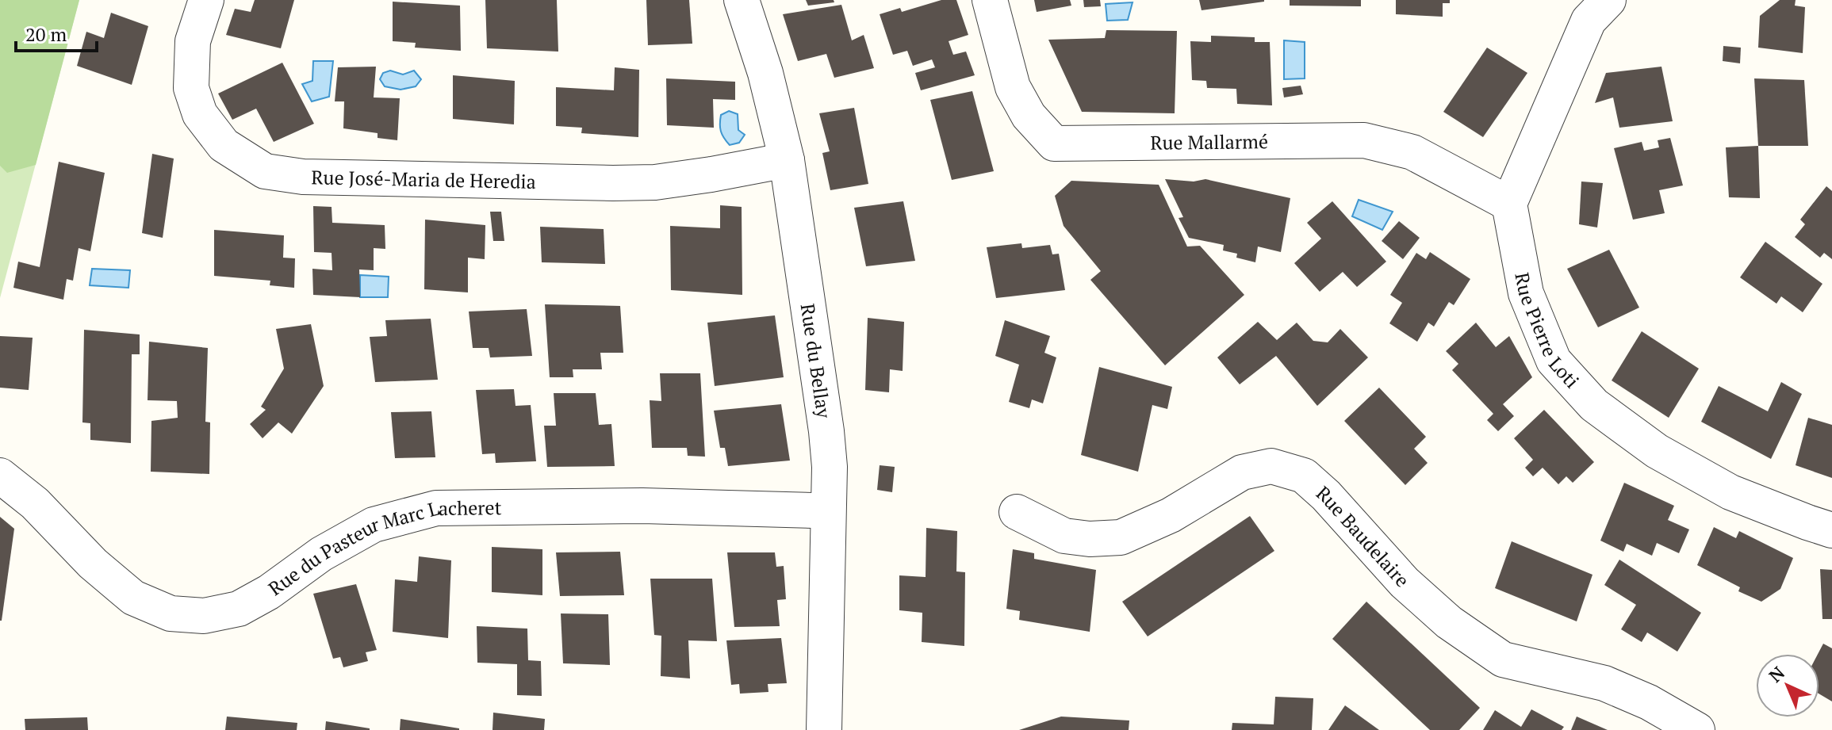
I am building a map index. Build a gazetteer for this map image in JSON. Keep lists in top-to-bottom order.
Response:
{
  "streets": {
    "street": [
      "Rue Mallarmé",
      "Rue José-Maria de Heredia",
      "Rue Pierre Loti",
      "Rue du Bellay",
      "Rue Baudelaire",
      "Rue du Pasteur Marc Lacheret"
    ]
  },
  "crossings": [
    ["Rue Mallarmé", "Rue Pierre Loti"],
    ["Rue José-Maria de Heredia", "Rue du Bellay"],
    ["Rue du Bellay", "Rue du Pasteur Marc Lacheret"]
  ],
  "scale_bar": "20 m",
  "north": "top left"
}
